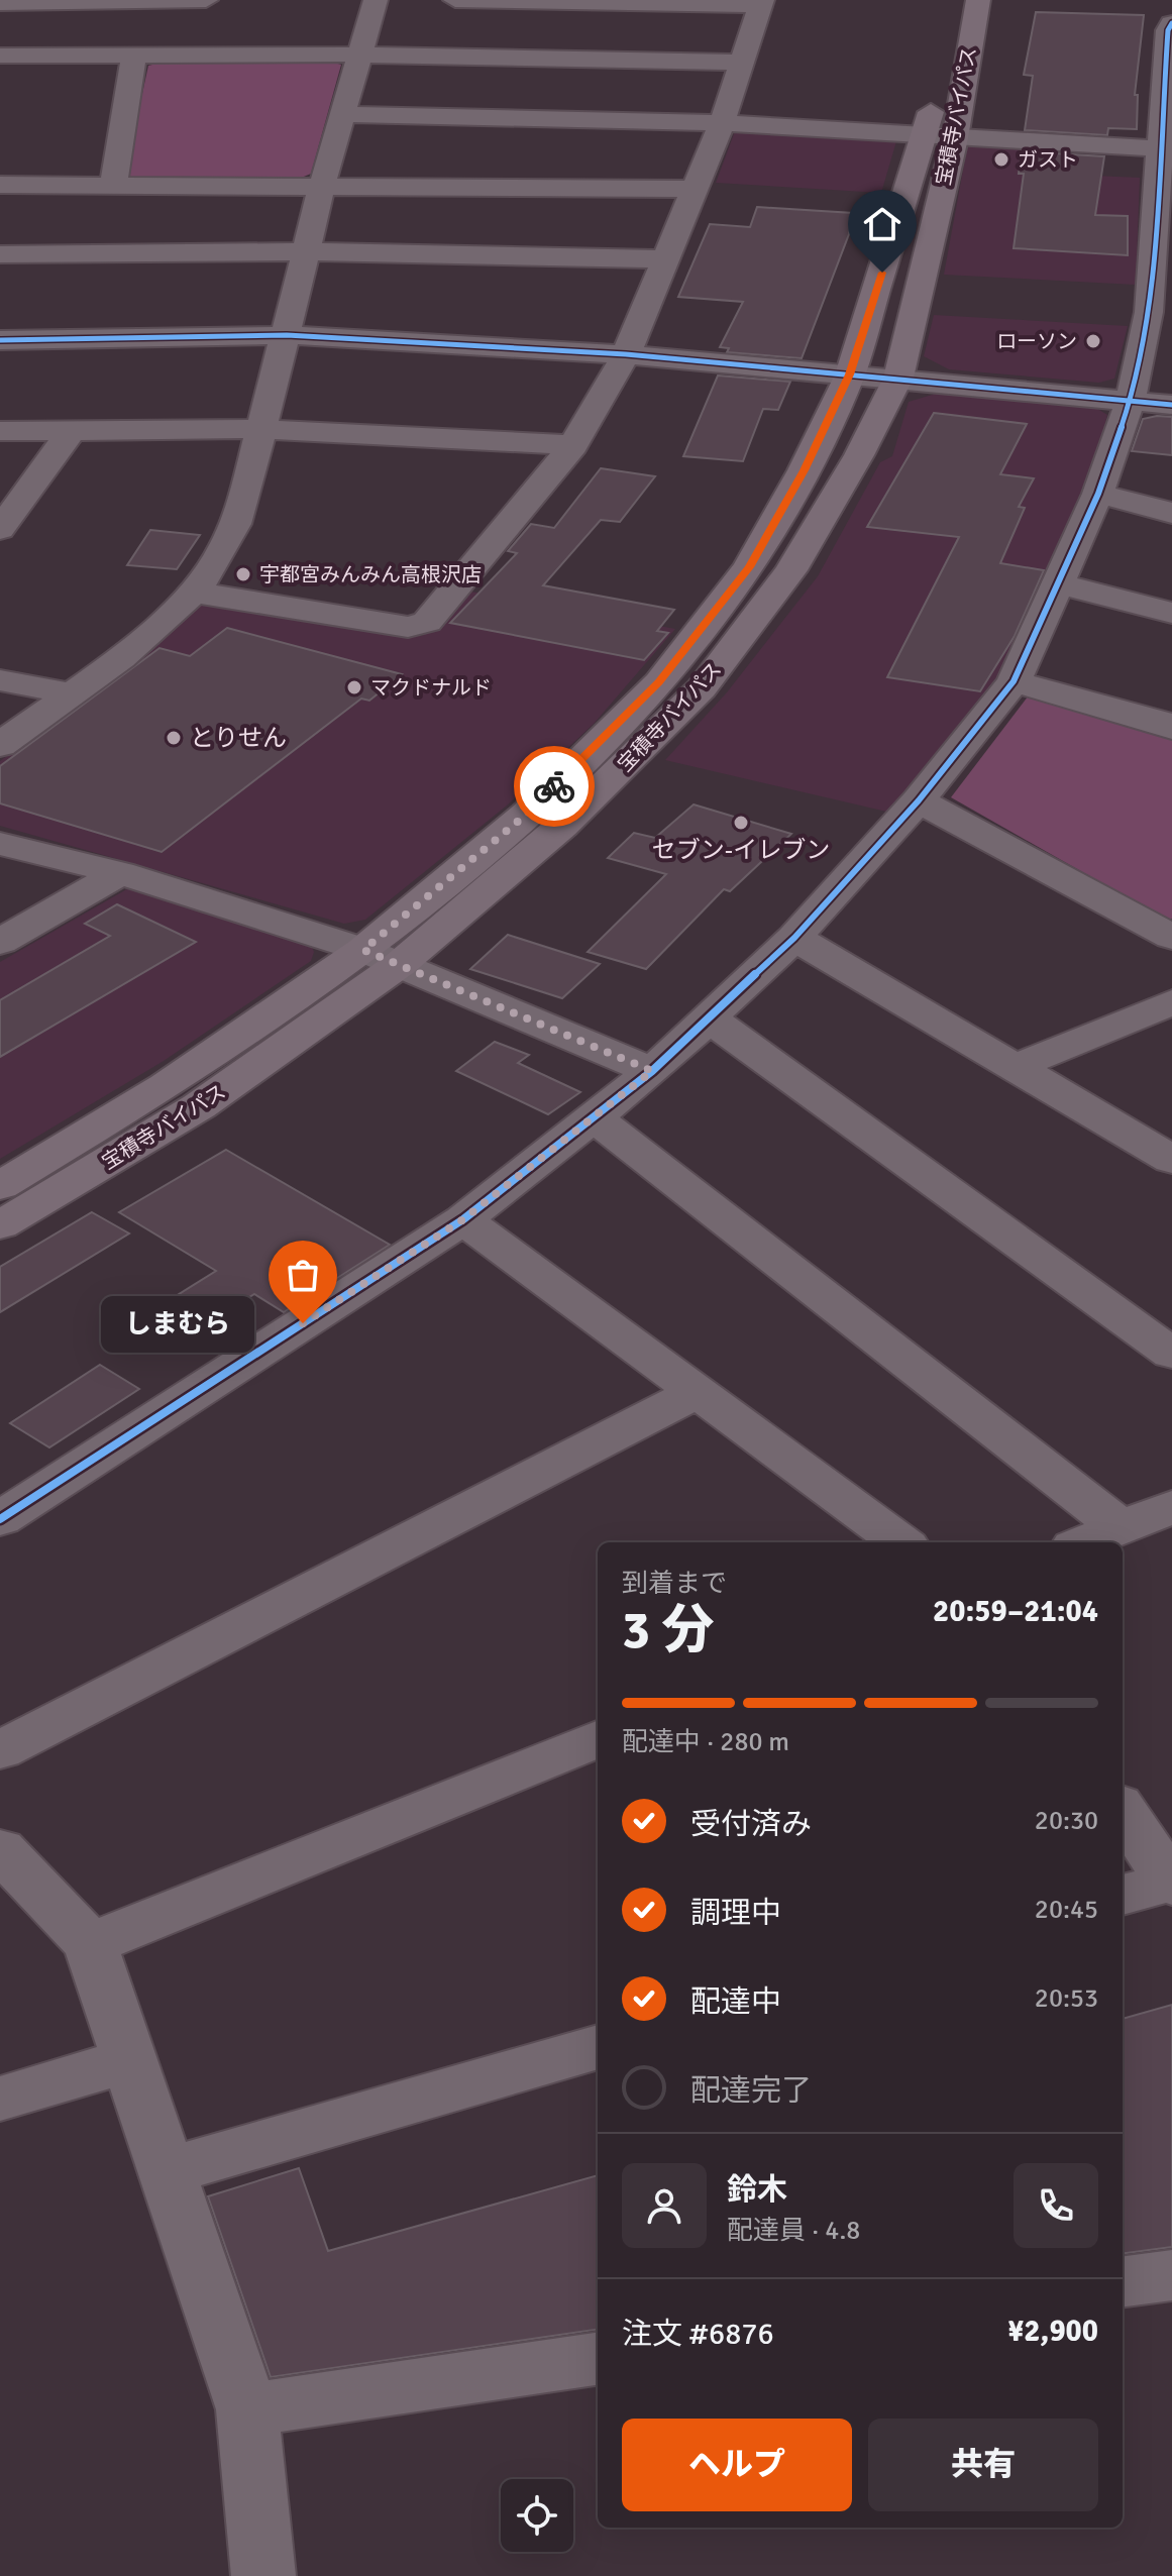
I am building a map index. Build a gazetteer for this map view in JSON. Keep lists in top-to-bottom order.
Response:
{
  "streets": {
    "main road": ["宝積寺バイパス"]
  },
  "places": [
    "ガスト",
    "ローソン",
    "宇都宮みんみん高根沢店",
    "マクドナルド",
    "とりせん",
    "セブン-イレブン",
    "しまむら"
  ],
  "page": {
    "bubble": "しまむら",
    "heading": ["3 分", "到着まで", "20:59–21:04"],
    "panel": [
      "鈴木",
      "配達員 · 4.8",
      "注文 #6876",
      "¥2,900"
    ],
    "bar": "配達中 · 280 m",
    "list": [
      ["受付済み", "20:30"],
      ["調理中", "20:45"],
      ["配達中", "20:53"],
      "配達完了"
    ],
    "buttons": ["ヘルプ", "共有"]
  }
}
